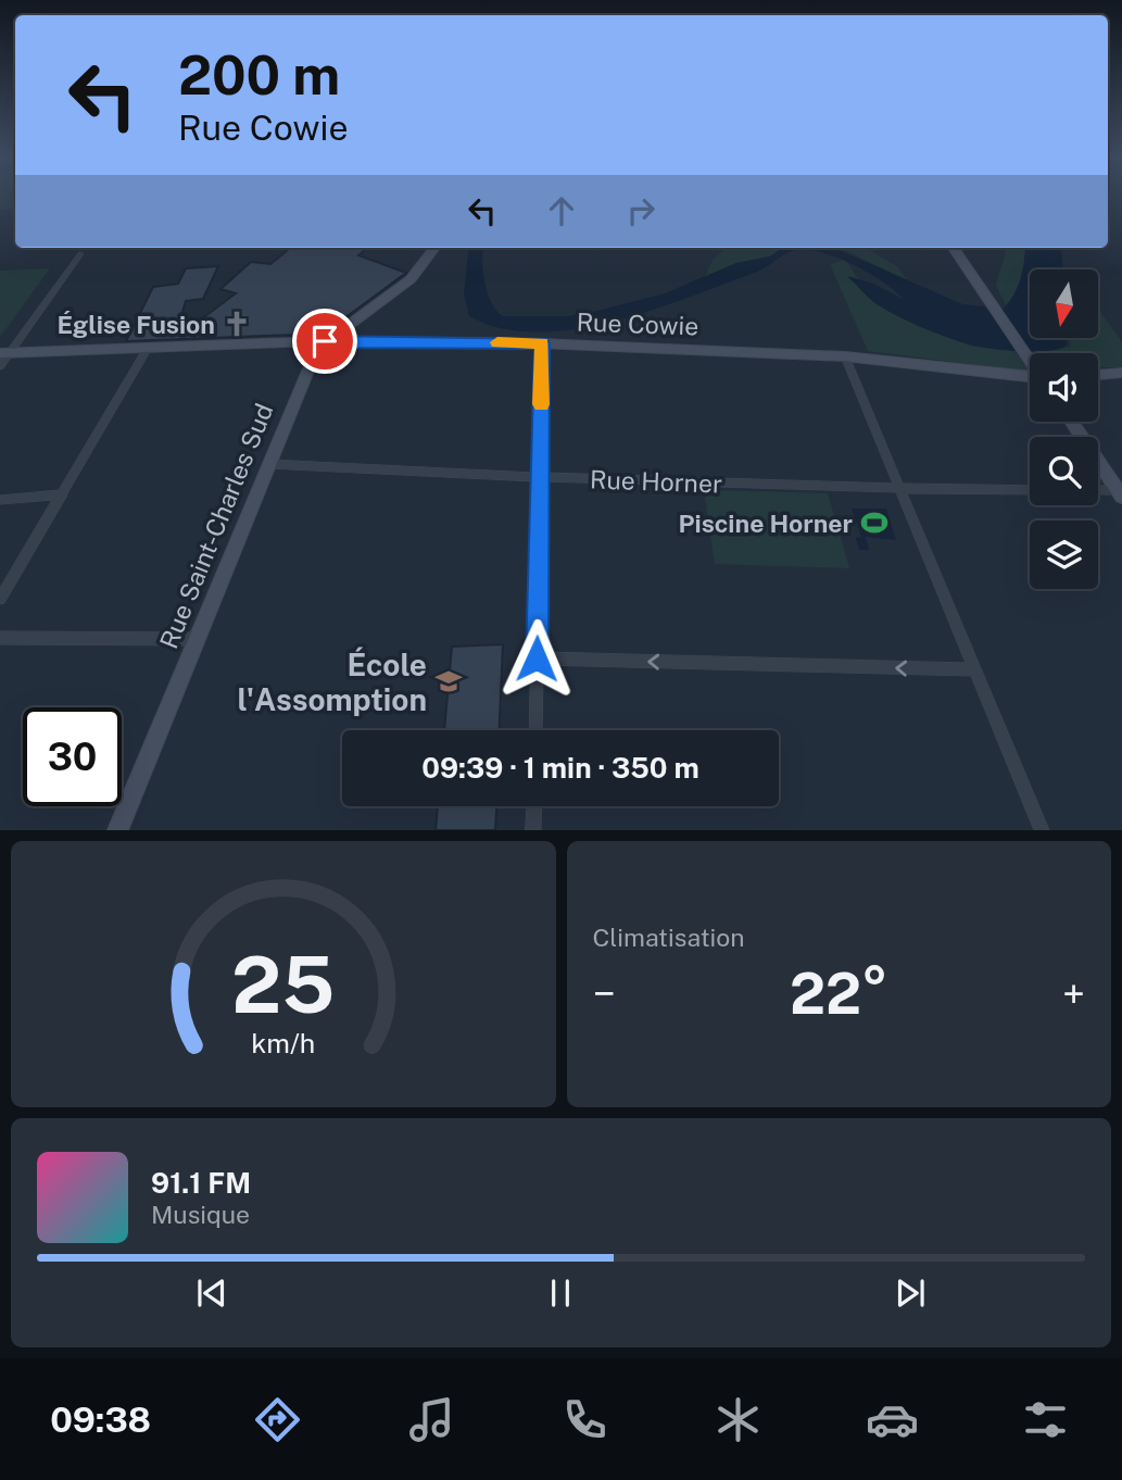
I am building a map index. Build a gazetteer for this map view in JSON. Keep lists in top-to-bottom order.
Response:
{
  "streets": {
    "street": ["Rue Cowie", "Rue Horner", "Rue Saint-Charles Sud"]
  },
  "crossings": [
    ["Rue Cowie", "Rue Saint-Charles Sud"],
    ["Rue Horner", "Rue Saint-Charles Sud"]
  ],
  "places": {
    "church": ["Église Fusion"],
    "sports": ["Piscine Horner"],
    "school or university": ["École l'Assomption"]
  },
  "north": "bottom",
  "page": {
    "turn": ["200 m", "Rue Cowie"],
    "limit": "30",
    "trip": "09:39 · 1 min · 350 m",
    "tile": "Climatisation",
    "heat": ["−", "22°", "+"],
    "song": ["91.1 FM", "Musique"],
    "tabs": "09:38",
    "gauge": ["25", "km/h"]
  }
}
